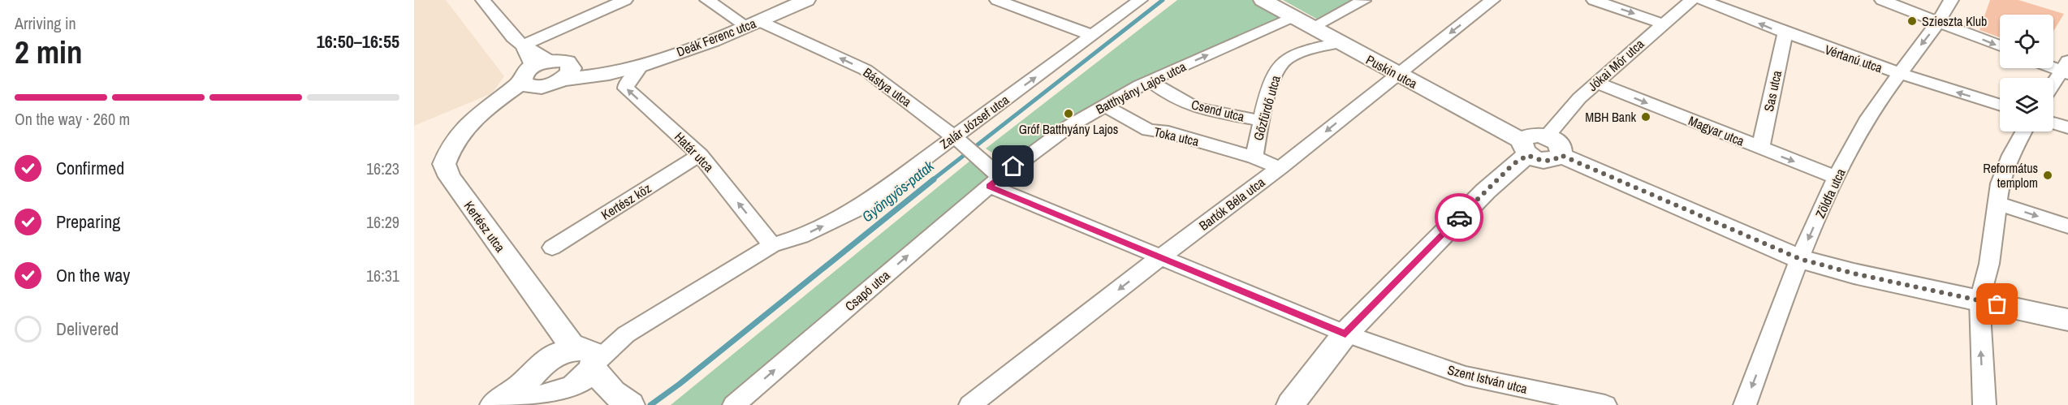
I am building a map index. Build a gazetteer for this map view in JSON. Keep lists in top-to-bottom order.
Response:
{
  "streets": {
    "street": [
      "Deák Ferenc utca",
      "Vértanú utca",
      "Jókai Mór utca",
      "Puskin utca",
      "Bástya utca",
      "Batthyány Lajos utca",
      "Sas utca",
      "Gőzfürdő utca",
      "Csend utca",
      "Zalár József utca",
      "Magyar utca",
      "Toka utca",
      "Határ utca",
      "Zöldfa utca",
      "Kertész köz",
      "Bartók Béla utca",
      "Kertész utca",
      "Csapó utca",
      "Szent István utca"
    ]
  },
  "crossings": [
    ["Deák Ferenc utca", "Bástya utca"],
    ["Deák Ferenc utca", "Határ utca"],
    ["Vértanú utca", "Sas utca"],
    ["Vértanú utca", "Zöldfa utca"],
    ["Jókai Mór utca", "Puskin utca"],
    ["Jókai Mór utca", "Magyar utca"],
    ["Puskin utca", "Batthyány Lajos utca"],
    ["Puskin utca", "Gőzfürdő utca"],
    ["Puskin utca", "Bartók Béla utca"],
    ["Bástya utca", "Batthyány Lajos utca"],
    ["Bástya utca", "Zalár József utca"],
    ["Bástya utca", "Csapó utca"],
    ["Bástya utca", "Szent István utca"],
    ["Batthyány Lajos utca", "Csend utca"],
    ["Batthyány Lajos utca", "Toka utca"],
    ["Batthyány Lajos utca", "Csapó utca"],
    ["Batthyány Lajos utca", "Szent István utca"],
    ["Sas utca", "Magyar utca"],
    ["Gőzfürdő utca", "Csend utca"],
    ["Gőzfürdő utca", "Toka utca"],
    ["Gőzfürdő utca", "Bartók Béla utca"],
    ["Zalár József utca", "Határ utca"],
    ["Zalár József utca", "Kertész utca"],
    ["Magyar utca", "Zöldfa utca"],
    ["Határ utca", "Kertész köz"],
    ["Bartók Béla utca", "Szent István utca"],
    ["Csapó utca", "Szent István utca"]
  ],
  "one_way": [
    "Bástya utca",
    "Batthyány Lajos utca",
    "Zalár József utca",
    "Határ utca",
    "Zöldfa utca",
    "Csapó utca"
  ],
  "water": ["Gyöngyös-patak"],
  "places": [
    "Szieszta Klub",
    "Gróf Batthyány Lajos",
    "MBH Bank",
    "Református templom"
  ],
  "page": {
    "heading": ["2 min", "Arriving in", "16:50–16:55"],
    "bar": "On the way · 260 m",
    "list": [
      ["Confirmed", "16:23"],
      ["Preparing", "16:29"],
      ["On the way", "16:31"],
      "Delivered"
    ]
  }
}
